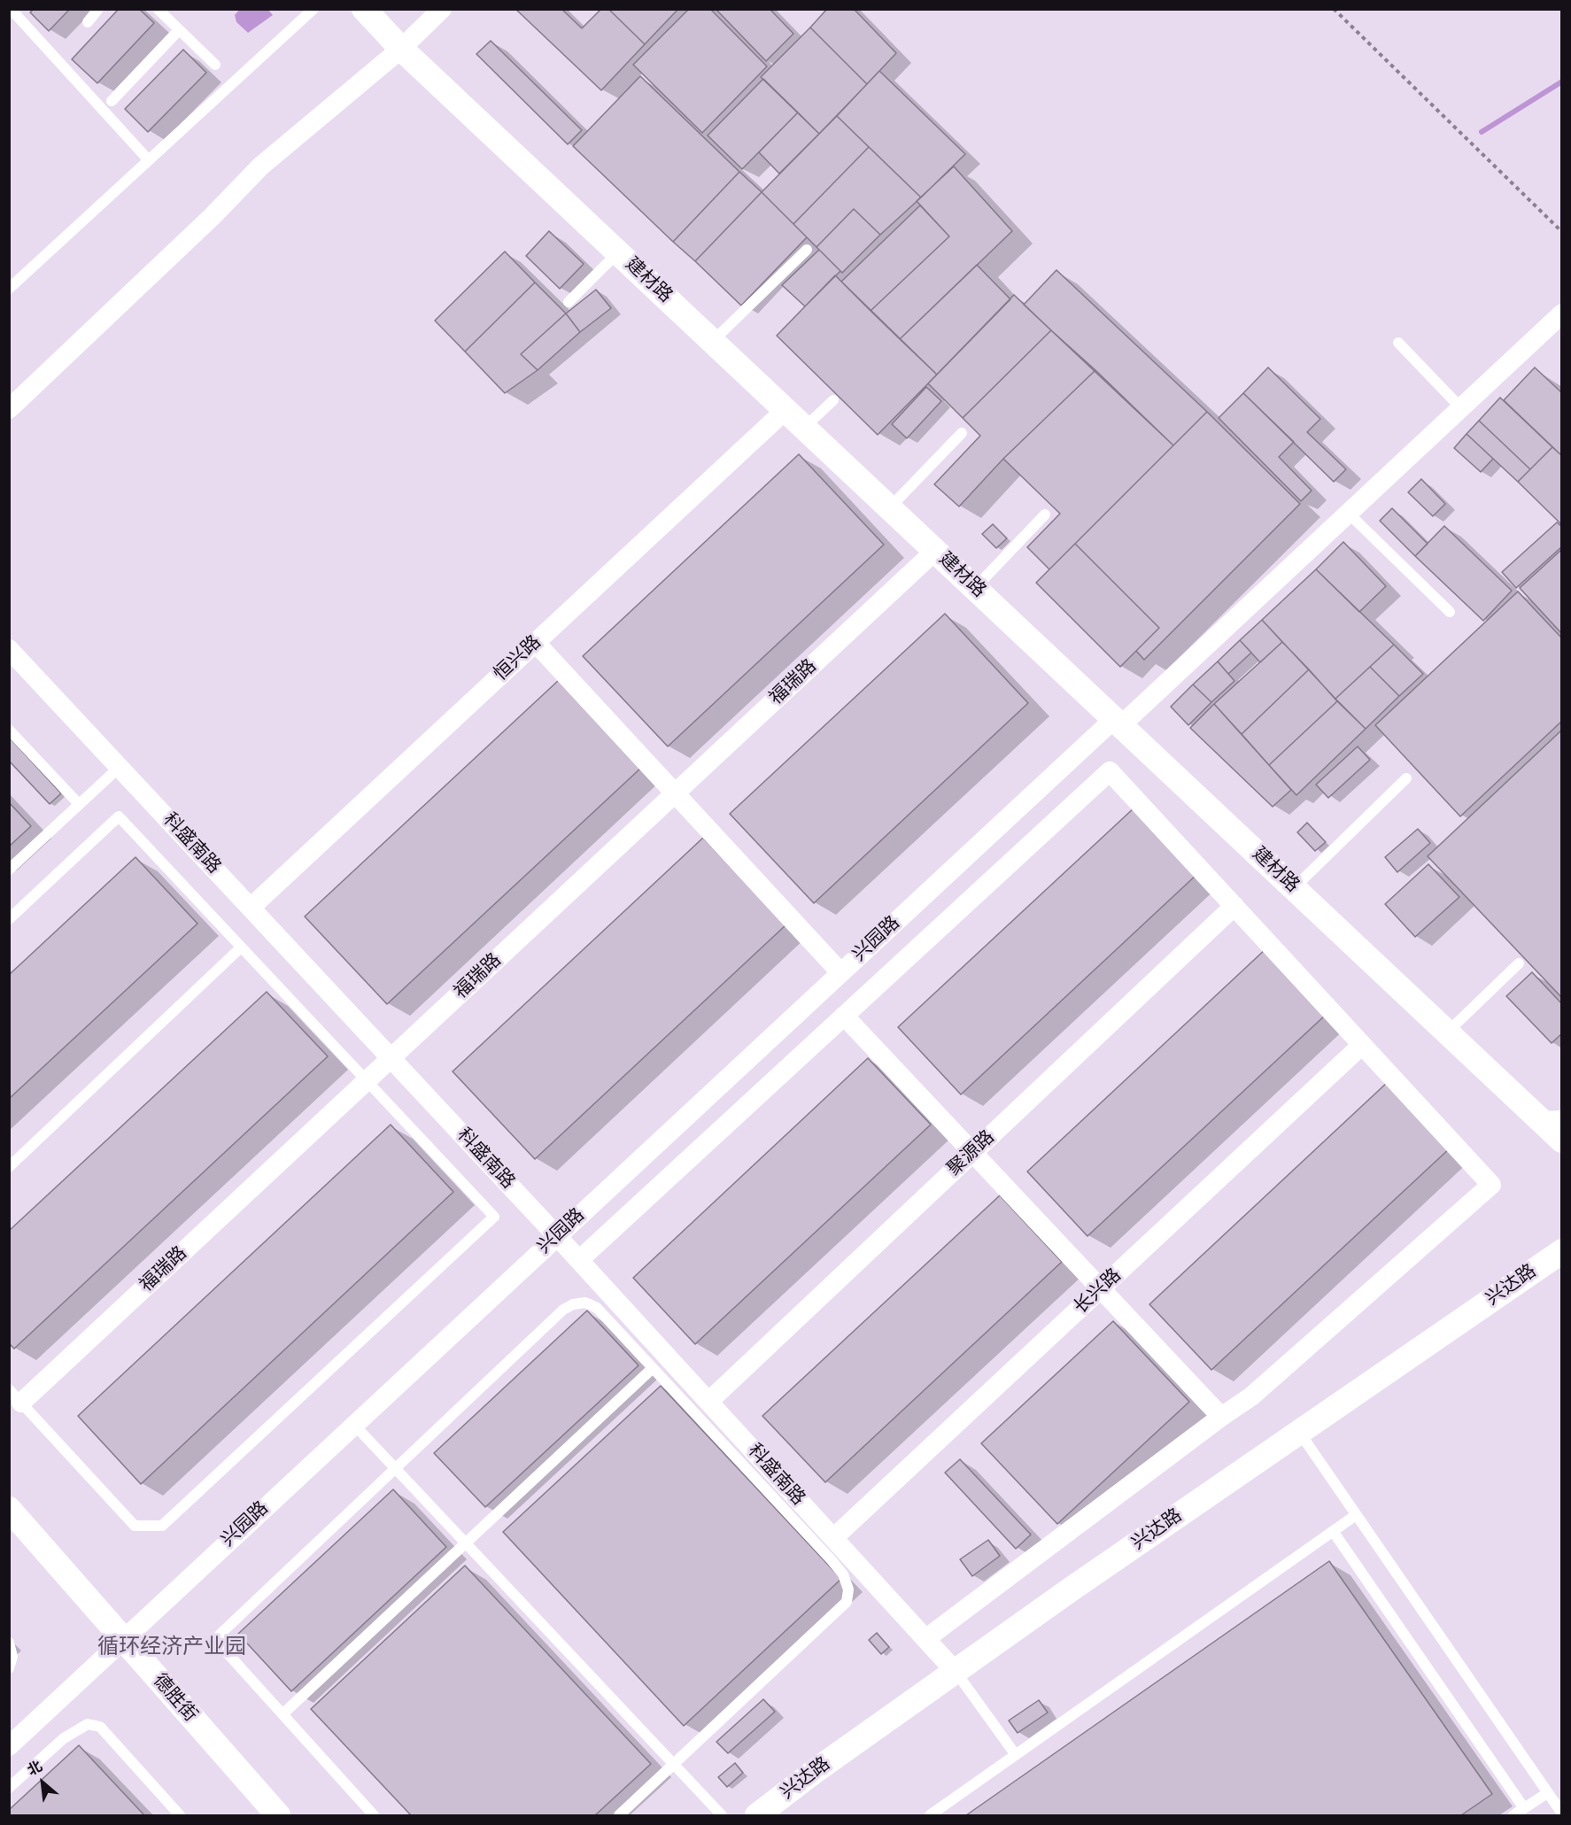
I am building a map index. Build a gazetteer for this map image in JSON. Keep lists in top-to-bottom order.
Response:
{
  "streets": {
    "street": [
      "建材路",
      "恒兴路",
      "福瑞路",
      "科盛南路",
      "兴园路",
      "聚源路",
      "兴达路",
      "长兴路",
      "德胜街"
    ]
  },
  "crossings": [
    ["建材路", "恒兴路"],
    ["建材路", "福瑞路"],
    ["建材路", "兴园路"],
    ["恒兴路", "科盛南路"],
    ["福瑞路", "科盛南路"],
    ["科盛南路", "兴园路"],
    ["科盛南路", "聚源路"],
    ["科盛南路", "兴达路"],
    ["科盛南路", "长兴路"],
    ["兴园路", "德胜街"]
  ],
  "districts": ["循环经济产业园"],
  "north": "top left"
}
